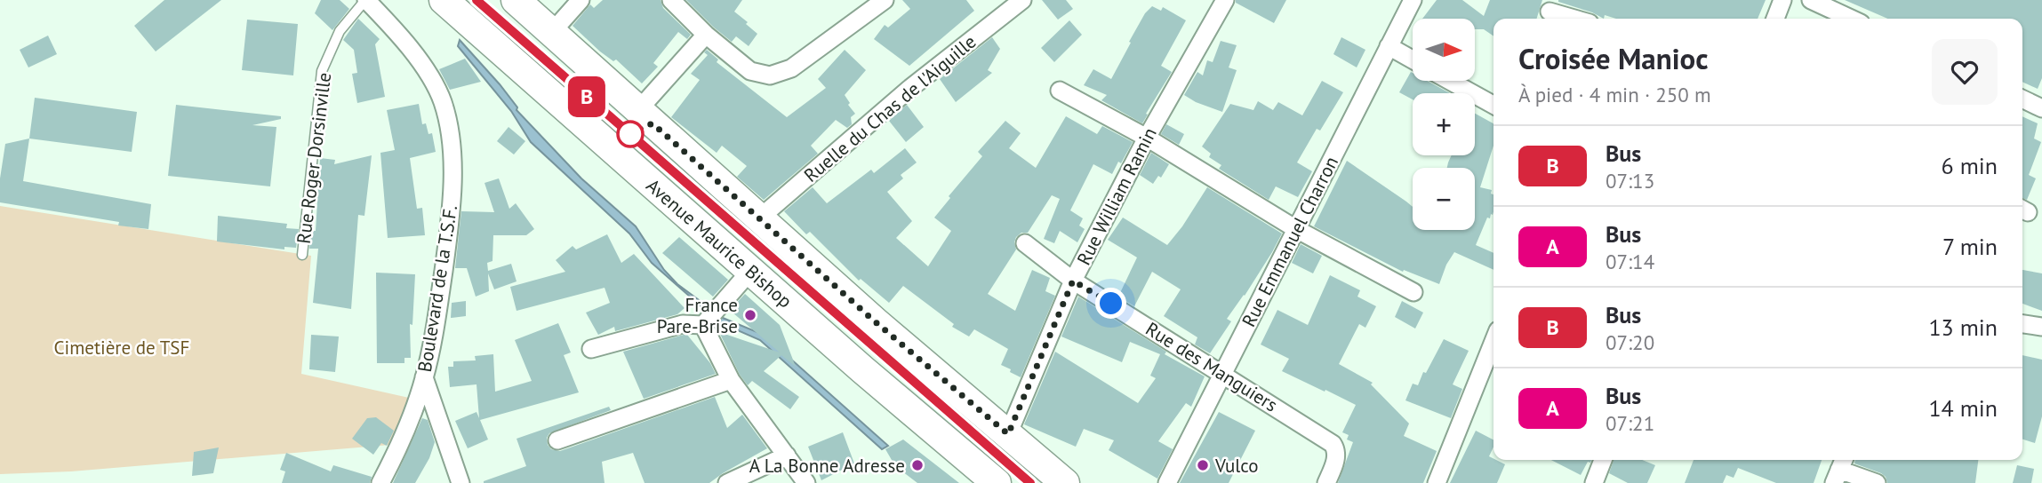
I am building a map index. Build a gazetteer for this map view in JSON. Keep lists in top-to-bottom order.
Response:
{
  "streets": {
    "main road": ["Avenue Maurice Bishop"],
    "street": [
      "Ruelle du Chas de l'Aiguille",
      "Rue William Ramin",
      "Rue Emmanuel Charron",
      "Boulevard de la T.S.F.",
      "Rue des Manguiers"
    ],
    "lane": ["Rue Roger Dorsinville"]
  },
  "crossings": [
    ["Rue Roger Dorsinville", "Boulevard de la T.S.F."],
    ["Rue William Ramin", "Rue des Manguiers"],
    ["Rue Emmanuel Charron", "Rue des Manguiers"]
  ],
  "parks": ["Cimetière de TSF"],
  "places": ["France Pare-Brise", "A La Bonne Adresse", "Vulco"],
  "lines": ["bus line B"],
  "north": "right",
  "page": {
    "on_map": "B",
    "map_buttons": ["+", "−"],
    "heading": ["Croisée Manioc", "À pied · 4 min · 250 m"],
    "list": [
      {
        "mark": "B",
        "name": "Bus",
        "note": "07:13",
        "value": "6 min"
      },
      {
        "mark": "A",
        "name": "Bus",
        "note": "07:14",
        "value": "7 min"
      },
      {
        "mark": "B",
        "name": "Bus",
        "note": "07:20",
        "value": "13 min"
      },
      {
        "mark": "A",
        "name": "Bus",
        "note": "07:21",
        "value": "14 min"
      }
    ]
  }
}
